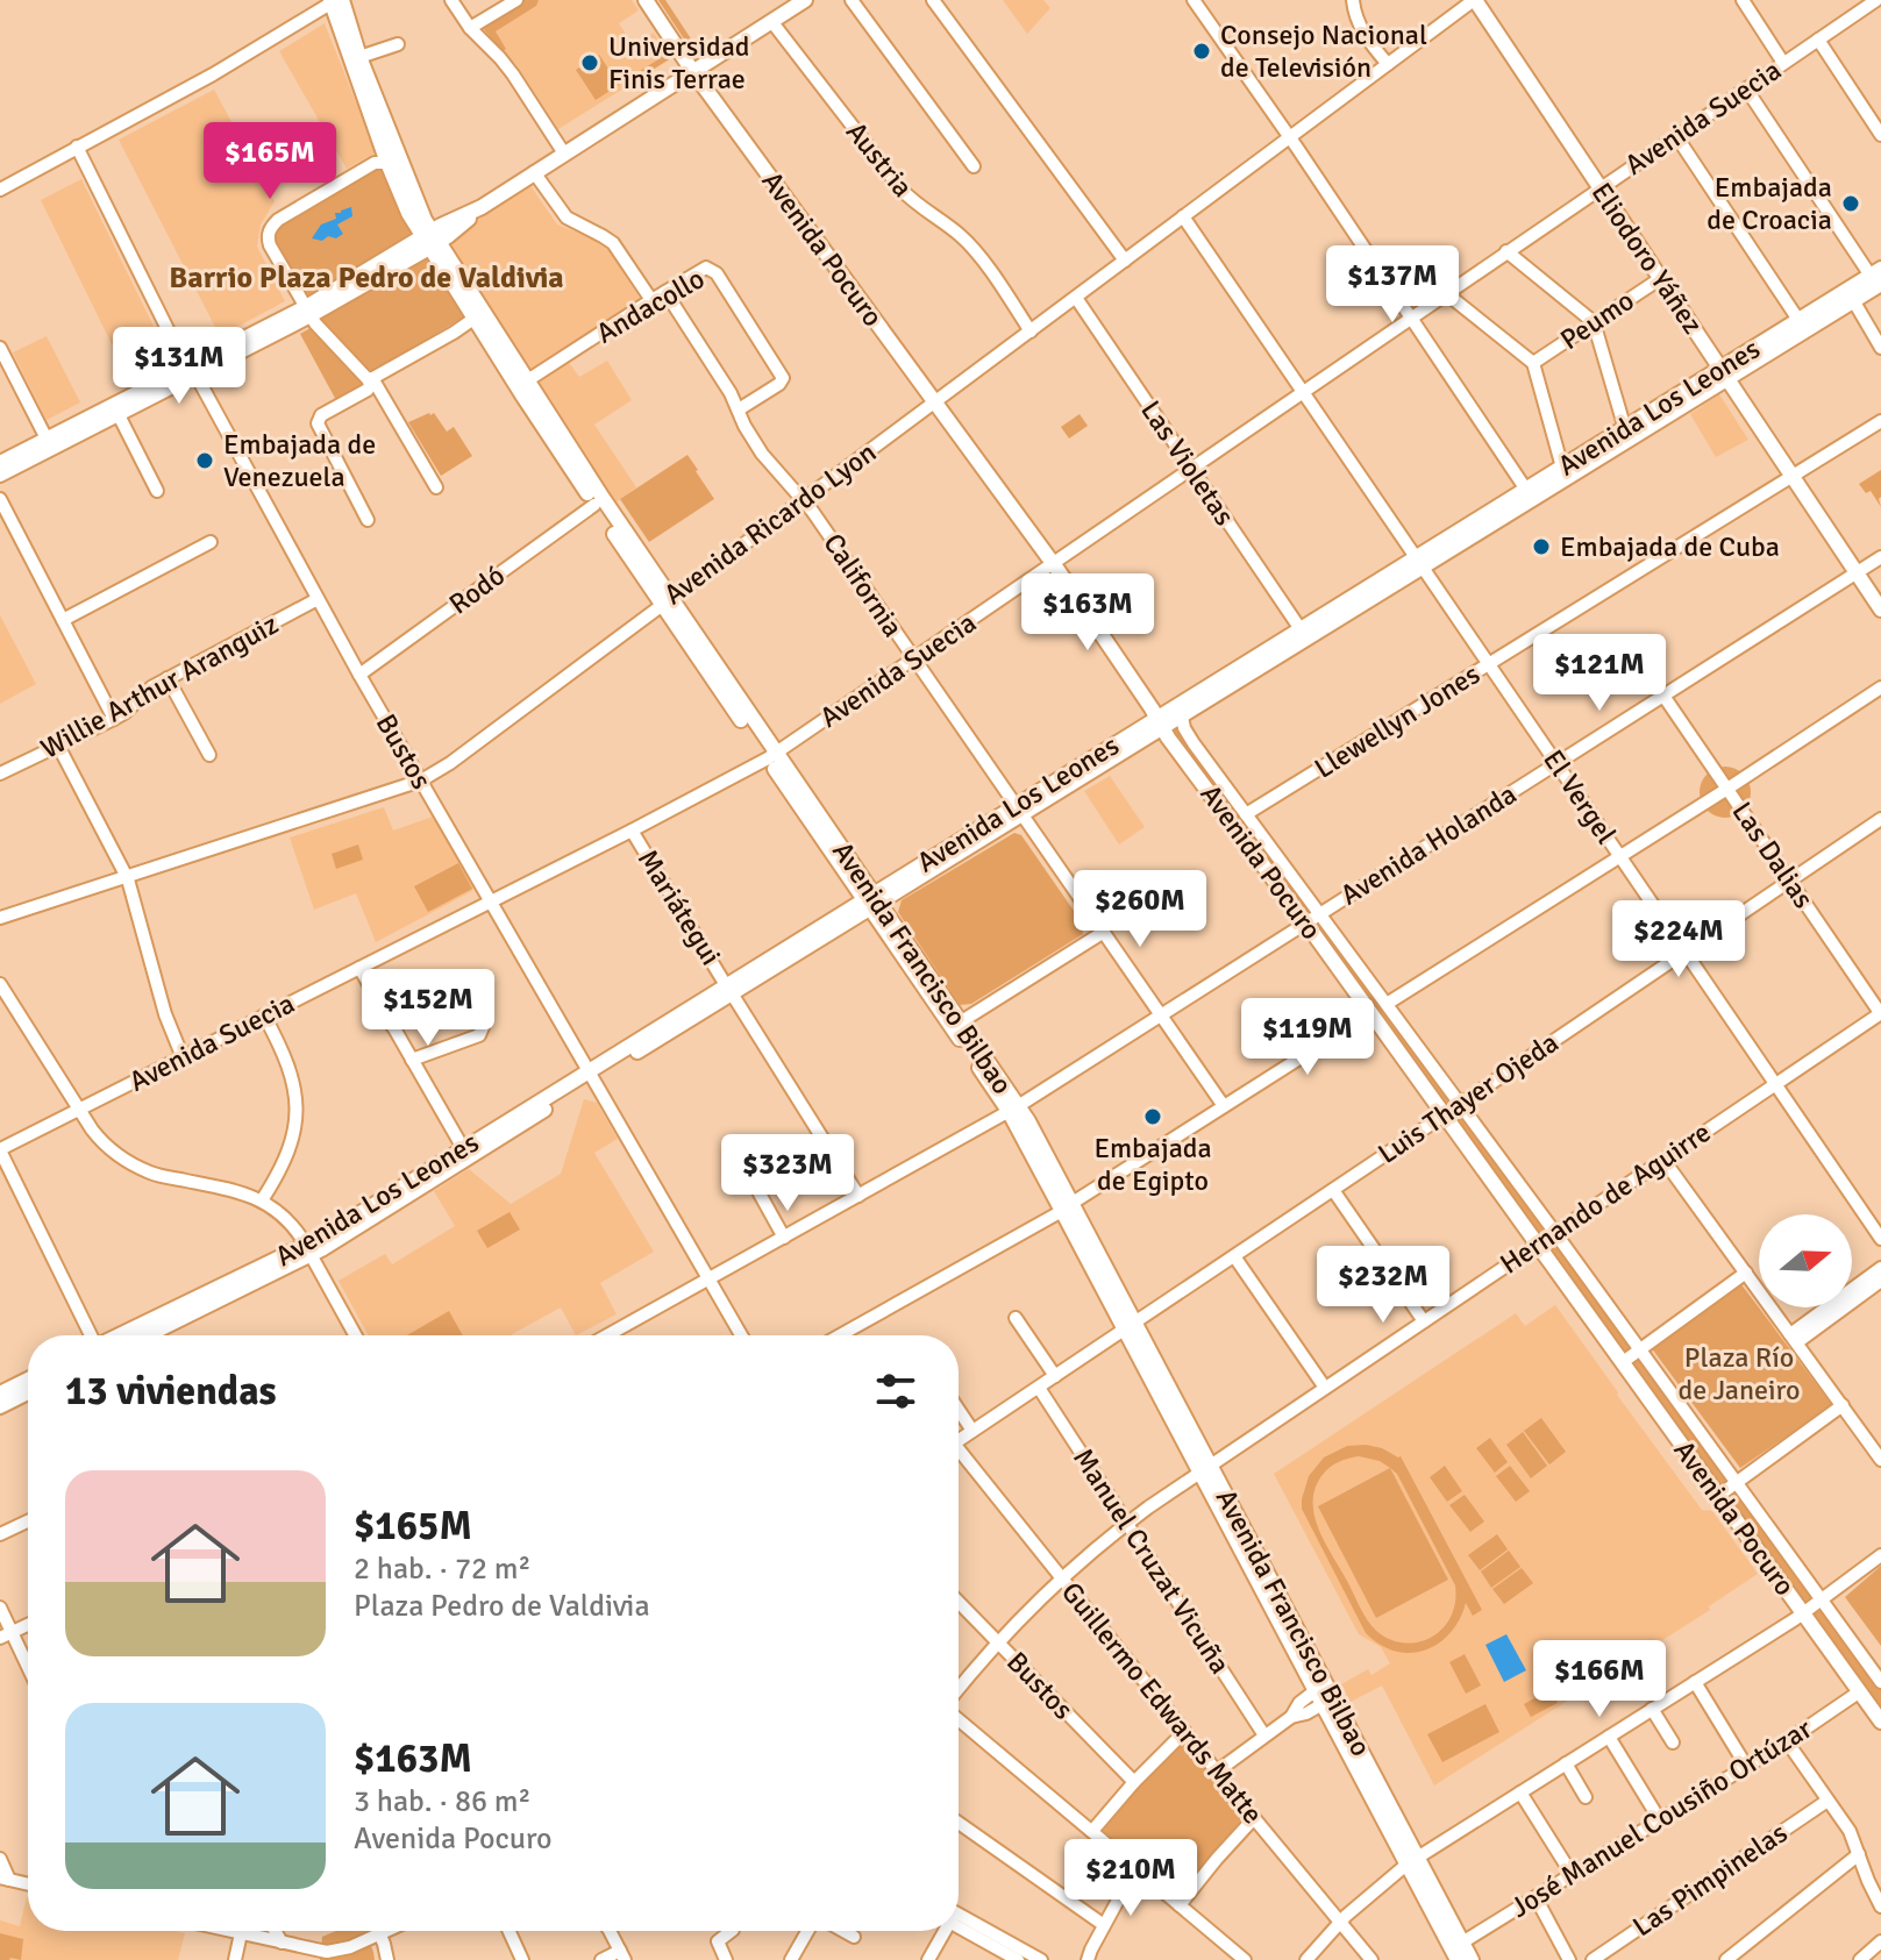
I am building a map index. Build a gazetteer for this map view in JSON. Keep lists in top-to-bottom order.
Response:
{
  "streets": {
    "main road": [
      "Avenida Pocuro",
      "Eliodoro Yáñez",
      "Avenida Los Leones",
      "Avenida Francisco Bilbao"
    ],
    "street": [
      "Avenida Suecia",
      "Austria",
      "Andacollo",
      "Peumo",
      "Las Violetas",
      "Avenida Ricardo Lyon",
      "California",
      "Rodó",
      "Willie Arthur Aranguiz",
      "Llewellyn Jones",
      "Bustos",
      "El Vergel",
      "Avenida Holanda",
      "Las Dalias",
      "Mariátegui",
      "Luis Thayer Ojeda",
      "Hernando de Aguirre",
      "Manuel Cruzat Vicuña",
      "Guillermo Edwards Matte",
      "José Manuel Cousiño Ortúzar",
      "Las Pimpinelas"
    ]
  },
  "crossings": [
    ["Avenida Suecia", "Avenida Pocuro"],
    ["Avenida Suecia", "Eliodoro Yáñez"],
    ["Avenida Suecia", "Las Violetas"],
    ["Avenida Suecia", "California"],
    ["Avenida Suecia", "Bustos"],
    ["Avenida Suecia", "El Vergel"],
    ["Avenida Suecia", "Mariátegui"],
    ["Avenida Suecia", "Avenida Francisco Bilbao"],
    ["Austria", "Avenida Ricardo Lyon"],
    ["Avenida Pocuro", "Avenida Los Leones"],
    ["Avenida Pocuro", "Avenida Ricardo Lyon"],
    ["Avenida Pocuro", "Llewellyn Jones"],
    ["Avenida Pocuro", "Avenida Holanda"],
    ["Avenida Pocuro", "Luis Thayer Ojeda"],
    ["Avenida Pocuro", "Hernando de Aguirre"],
    ["Avenida Pocuro", "José Manuel Cousiño Ortúzar"],
    ["Eliodoro Yáñez", "Peumo"],
    ["Eliodoro Yáñez", "Avenida Los Leones"],
    ["Eliodoro Yáñez", "Avenida Ricardo Lyon"],
    ["Eliodoro Yáñez", "Llewellyn Jones"],
    ["Eliodoro Yáñez", "Avenida Holanda"],
    ["Andacollo", "California"],
    ["Andacollo", "Avenida Francisco Bilbao"],
    ["Avenida Los Leones", "Las Violetas"],
    ["Avenida Los Leones", "California"],
    ["Avenida Los Leones", "Bustos"],
    ["Avenida Los Leones", "El Vergel"],
    ["Avenida Los Leones", "Mariátegui"],
    ["Avenida Los Leones", "Avenida Francisco Bilbao"],
    ["Las Violetas", "Avenida Ricardo Lyon"],
    ["Avenida Ricardo Lyon", "California"],
    ["Avenida Ricardo Lyon", "Bustos"],
    ["Avenida Ricardo Lyon", "El Vergel"],
    ["Avenida Ricardo Lyon", "Avenida Francisco Bilbao"],
    ["California", "Avenida Holanda"],
    ["Rodó", "Bustos"],
    ["Rodó", "Avenida Francisco Bilbao"],
    ["Willie Arthur Aranguiz", "Bustos"],
    ["Llewellyn Jones", "El Vergel"],
    ["Bustos", "Avenida Holanda"],
    ["Bustos", "Hernando de Aguirre"],
    ["El Vergel", "Avenida Holanda"],
    ["El Vergel", "Luis Thayer Ojeda"],
    ["El Vergel", "Hernando de Aguirre"],
    ["Avenida Holanda", "Las Dalias"],
    ["Avenida Holanda", "Mariátegui"],
    ["Avenida Holanda", "Avenida Francisco Bilbao"],
    ["Las Dalias", "Luis Thayer Ojeda"],
    ["Las Dalias", "Hernando de Aguirre"],
    ["Avenida Francisco Bilbao", "Luis Thayer Ojeda"],
    ["Avenida Francisco Bilbao", "Hernando de Aguirre"],
    ["Avenida Francisco Bilbao", "José Manuel Cousiño Ortúzar"],
    ["Luis Thayer Ojeda", "Manuel Cruzat Vicuña"],
    ["Hernando de Aguirre", "Manuel Cruzat Vicuña"],
    ["Hernando de Aguirre", "Guillermo Edwards Matte"]
  ],
  "districts": ["Barrio Plaza Pedro de Valdivia"],
  "parks": ["Plaza Río de Janeiro"],
  "places": [
    "Consejo Nacional de Televisión",
    "Universidad Finis Terrae",
    "Embajada de Croacia",
    "Embajada de Venezuela",
    "Embajada de Cuba",
    "Embajada de Egipto"
  ],
  "north": "right",
  "page": {
    "price": [
      "$165M",
      "$137M",
      "$131M",
      "$163M",
      "$121M",
      "$260M",
      "$224M",
      "$152M",
      "$119M",
      "$323M",
      "$232M",
      "$166M",
      "$210M"
    ],
    "heading": "13 viviendas",
    "list": [
      {
        "name": "$165M",
        "note": "2 hab. · 72 m² · Plaza Pedro de Valdivia"
      },
      {
        "name": "$163M",
        "note": "3 hab. · 86 m² · Avenida Pocuro"
      }
    ]
  }
}
